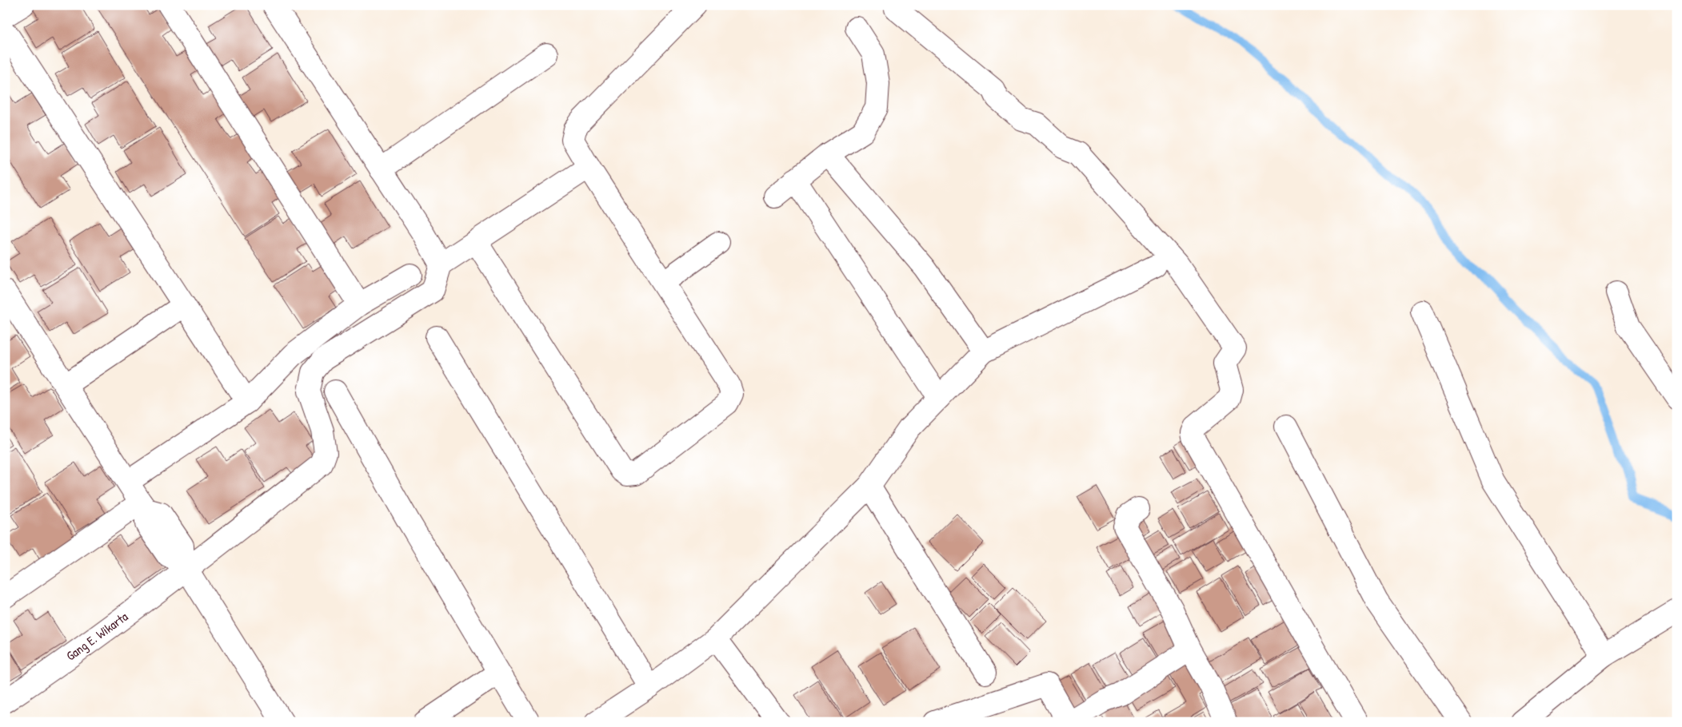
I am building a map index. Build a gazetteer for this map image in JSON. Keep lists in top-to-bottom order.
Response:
{
  "streets": {
    "street": ["Gang E. Wikarta"]
  }
}
